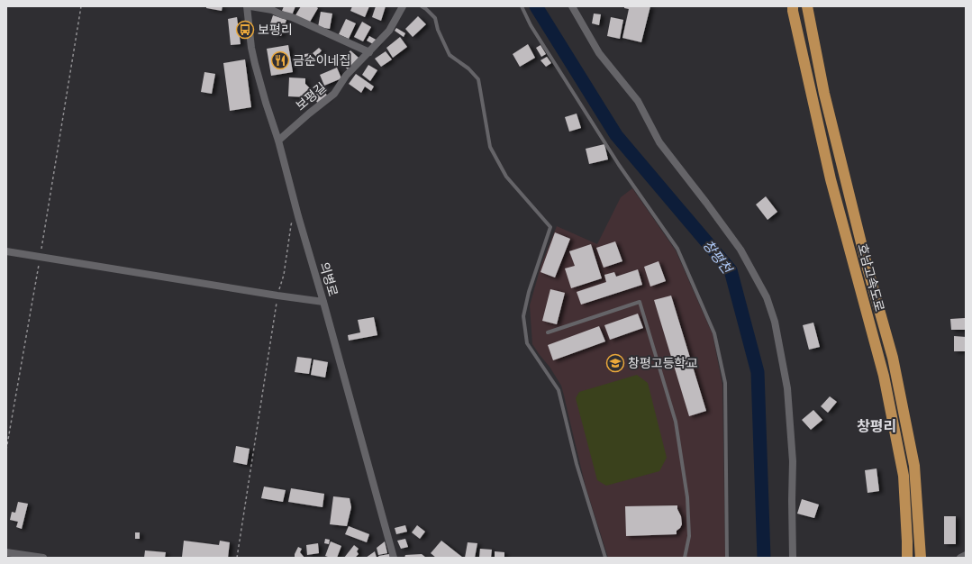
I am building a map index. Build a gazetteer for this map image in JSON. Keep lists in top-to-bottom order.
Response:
{
  "streets": {
    "highway": ["호남고속도로"],
    "street": ["보평길", "의병로"]
  },
  "crossings": [
    ["보평길", "의병로"]
  ],
  "districts": ["창평리"],
  "water": ["창평천"],
  "places": {
    "bus stop": ["보평리"],
    "restaurant": ["금순이네집"],
    "school or university": ["창평고등학교"]
  }
}
